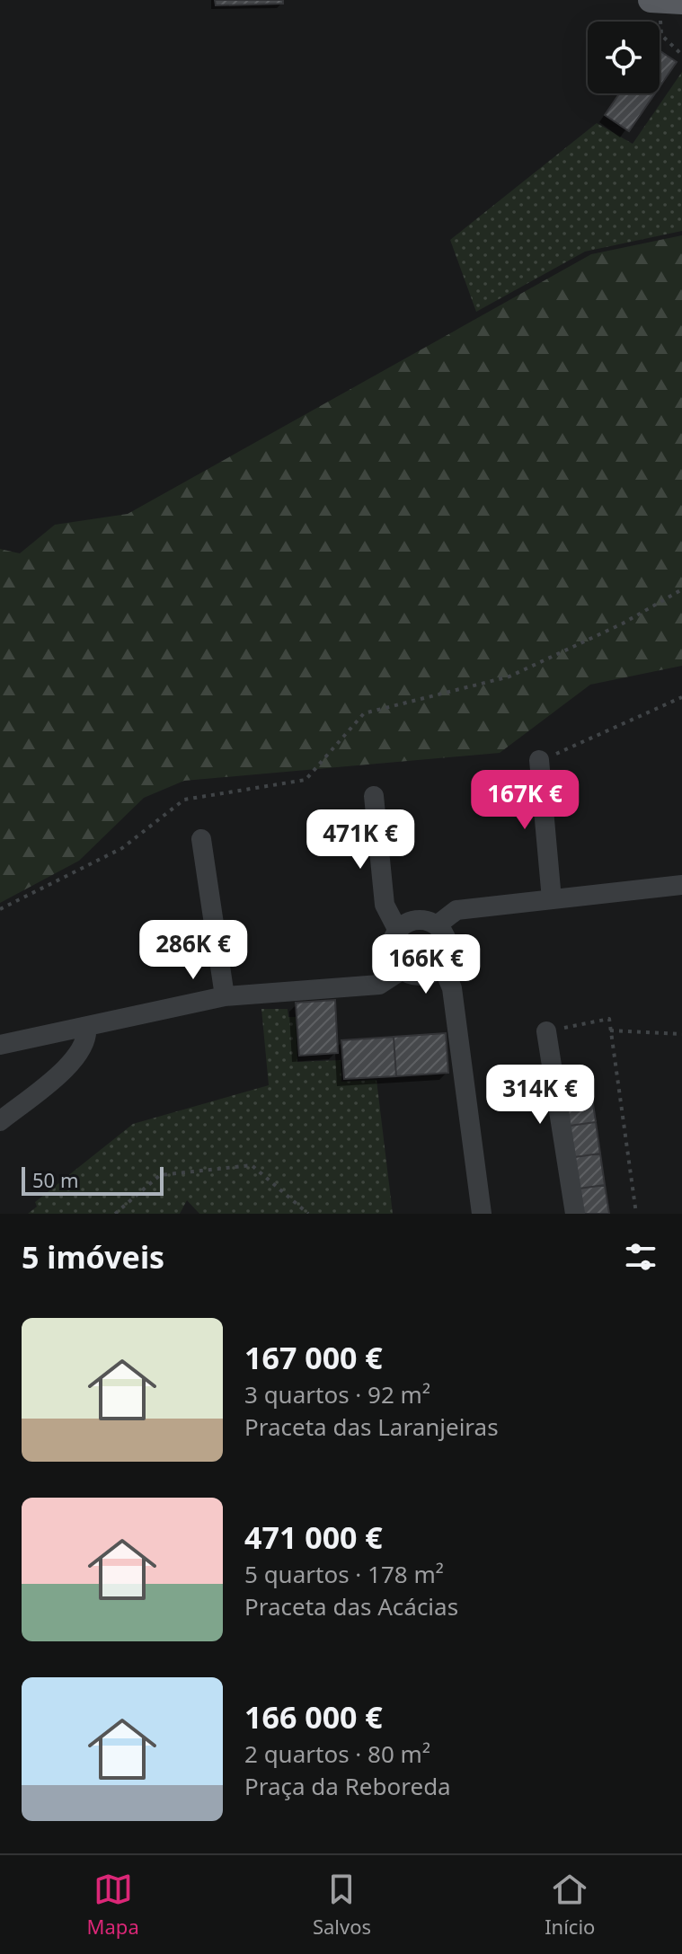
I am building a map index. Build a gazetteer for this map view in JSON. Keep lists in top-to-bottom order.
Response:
{
  "scale_bar": "50 m",
  "page": {
    "price": [
      "167K €",
      "471K €",
      "286K €",
      "166K €",
      "314K €"
    ],
    "scale": "50 m",
    "heading": "5 imóveis",
    "list": [
      {
        "name": "167 000 €",
        "note": "3 quartos · 92 m² · Praceta das Laranjeiras"
      },
      {
        "name": "471 000 €",
        "note": "5 quartos · 178 m² · Praceta das Acácias"
      },
      {
        "name": "166 000 €",
        "note": "2 quartos · 80 m² · Praça da Reboreda"
      }
    ],
    "tabs": ["Mapa", "Salvos", "Início"]
  }
}
